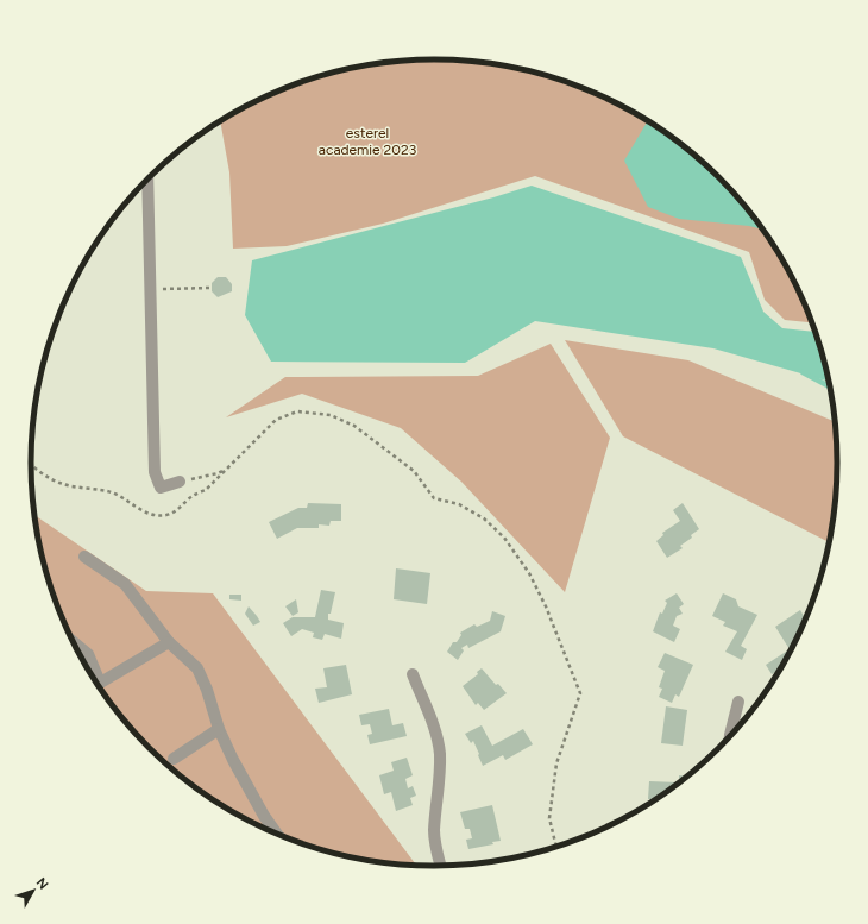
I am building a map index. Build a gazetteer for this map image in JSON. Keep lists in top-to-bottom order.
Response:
{
  "parks": ["esterel academie 2023"],
  "north": "top right"
}
